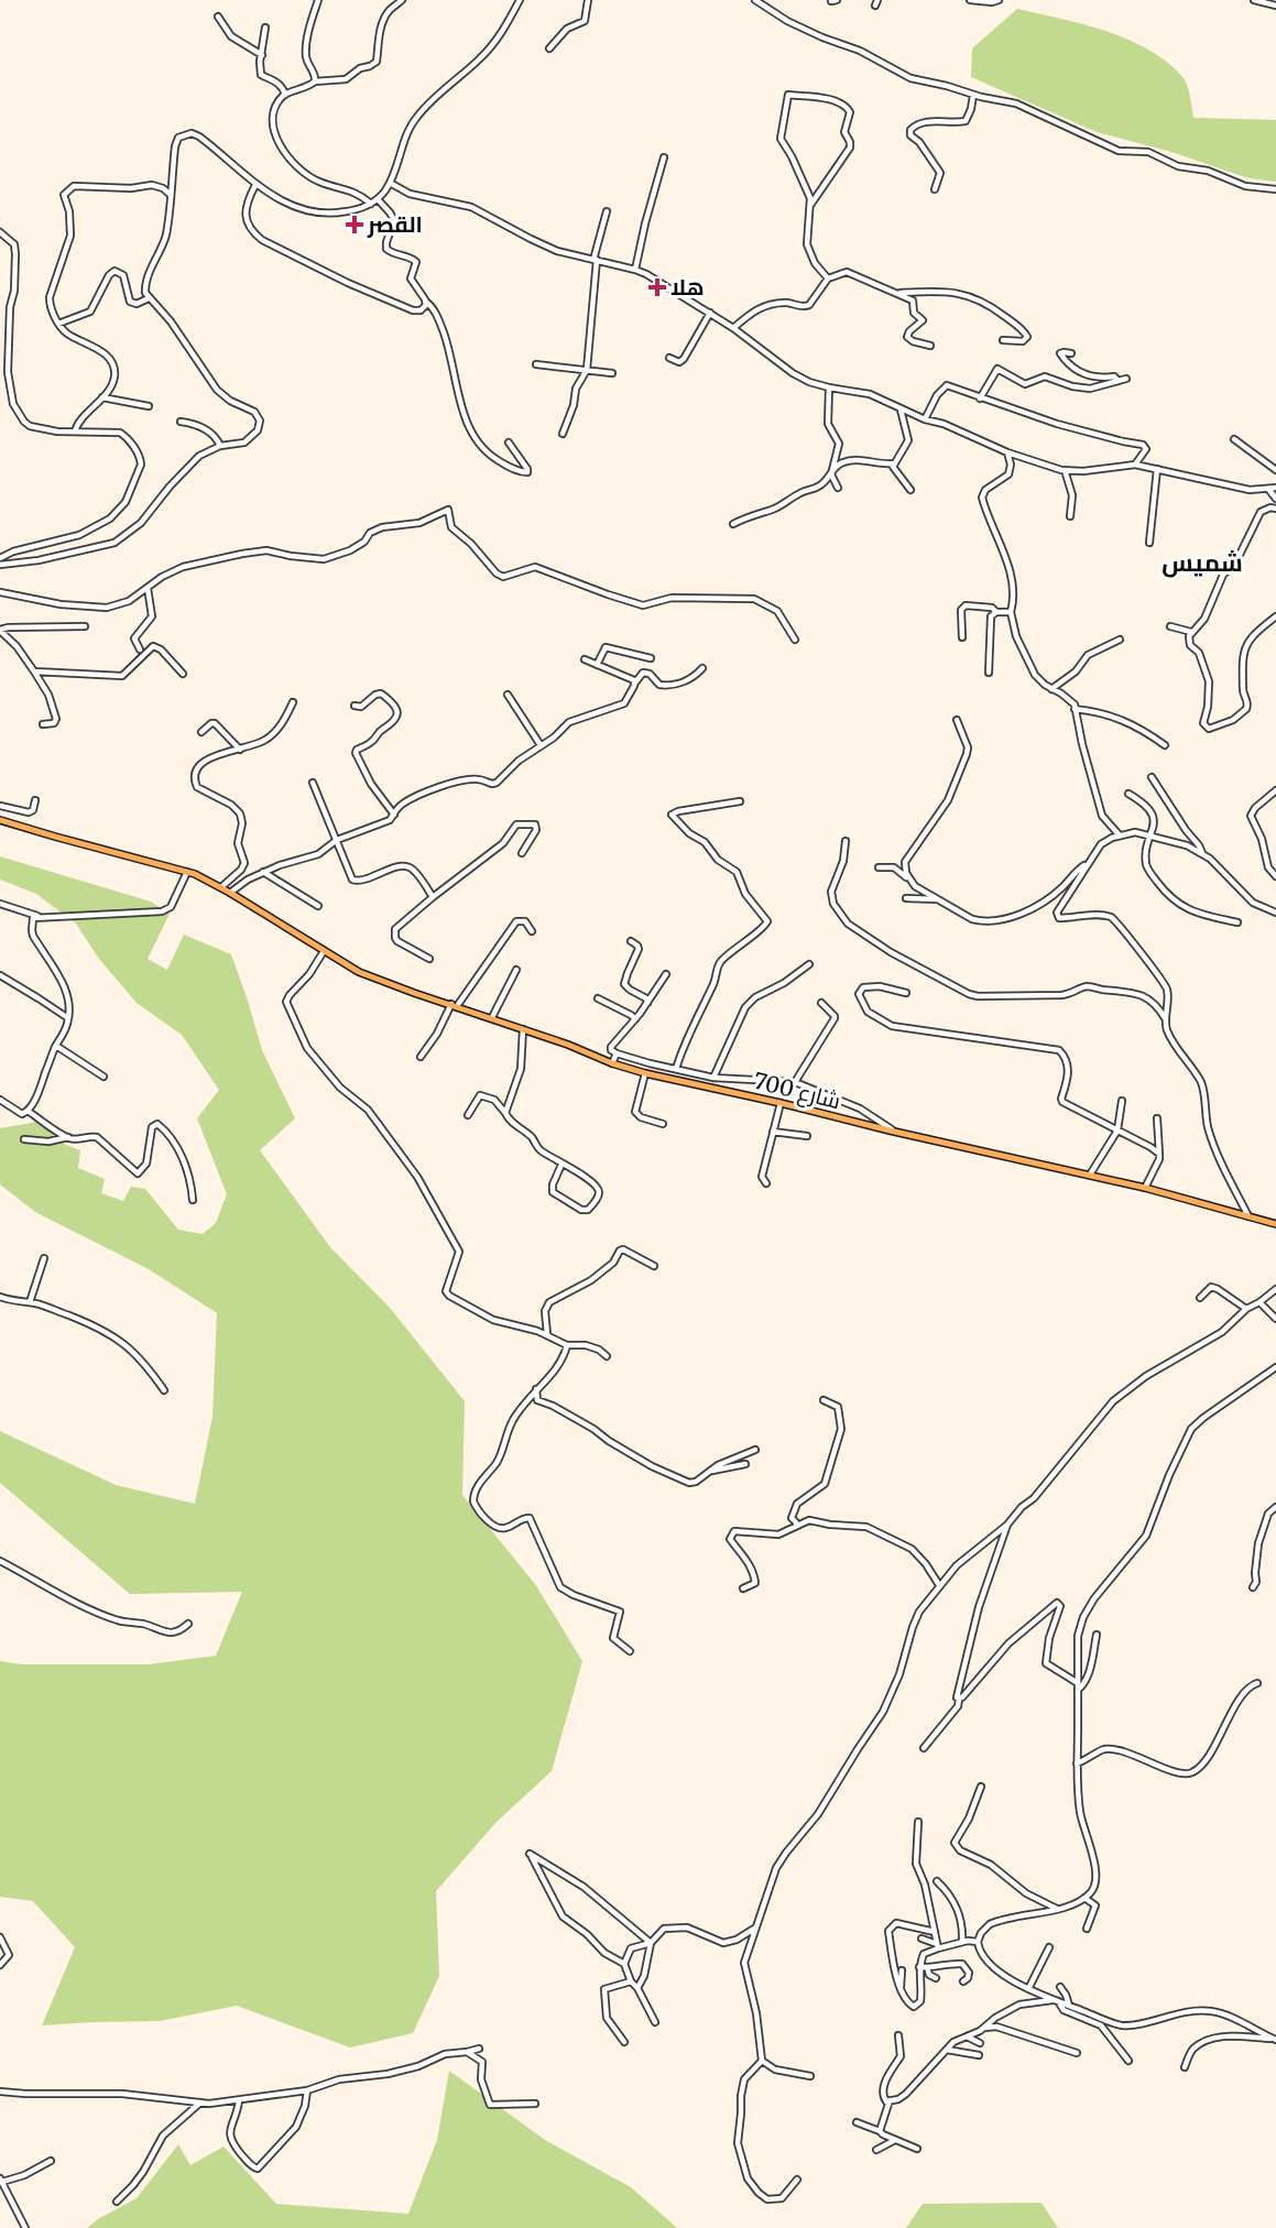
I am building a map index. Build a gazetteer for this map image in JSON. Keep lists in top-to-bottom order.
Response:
{
  "streets": {
    "main road": ["شارع 700"]
  },
  "districts": ["شميس"],
  "places": {
    "health": ["القصر", "هلا"]
  }
}
